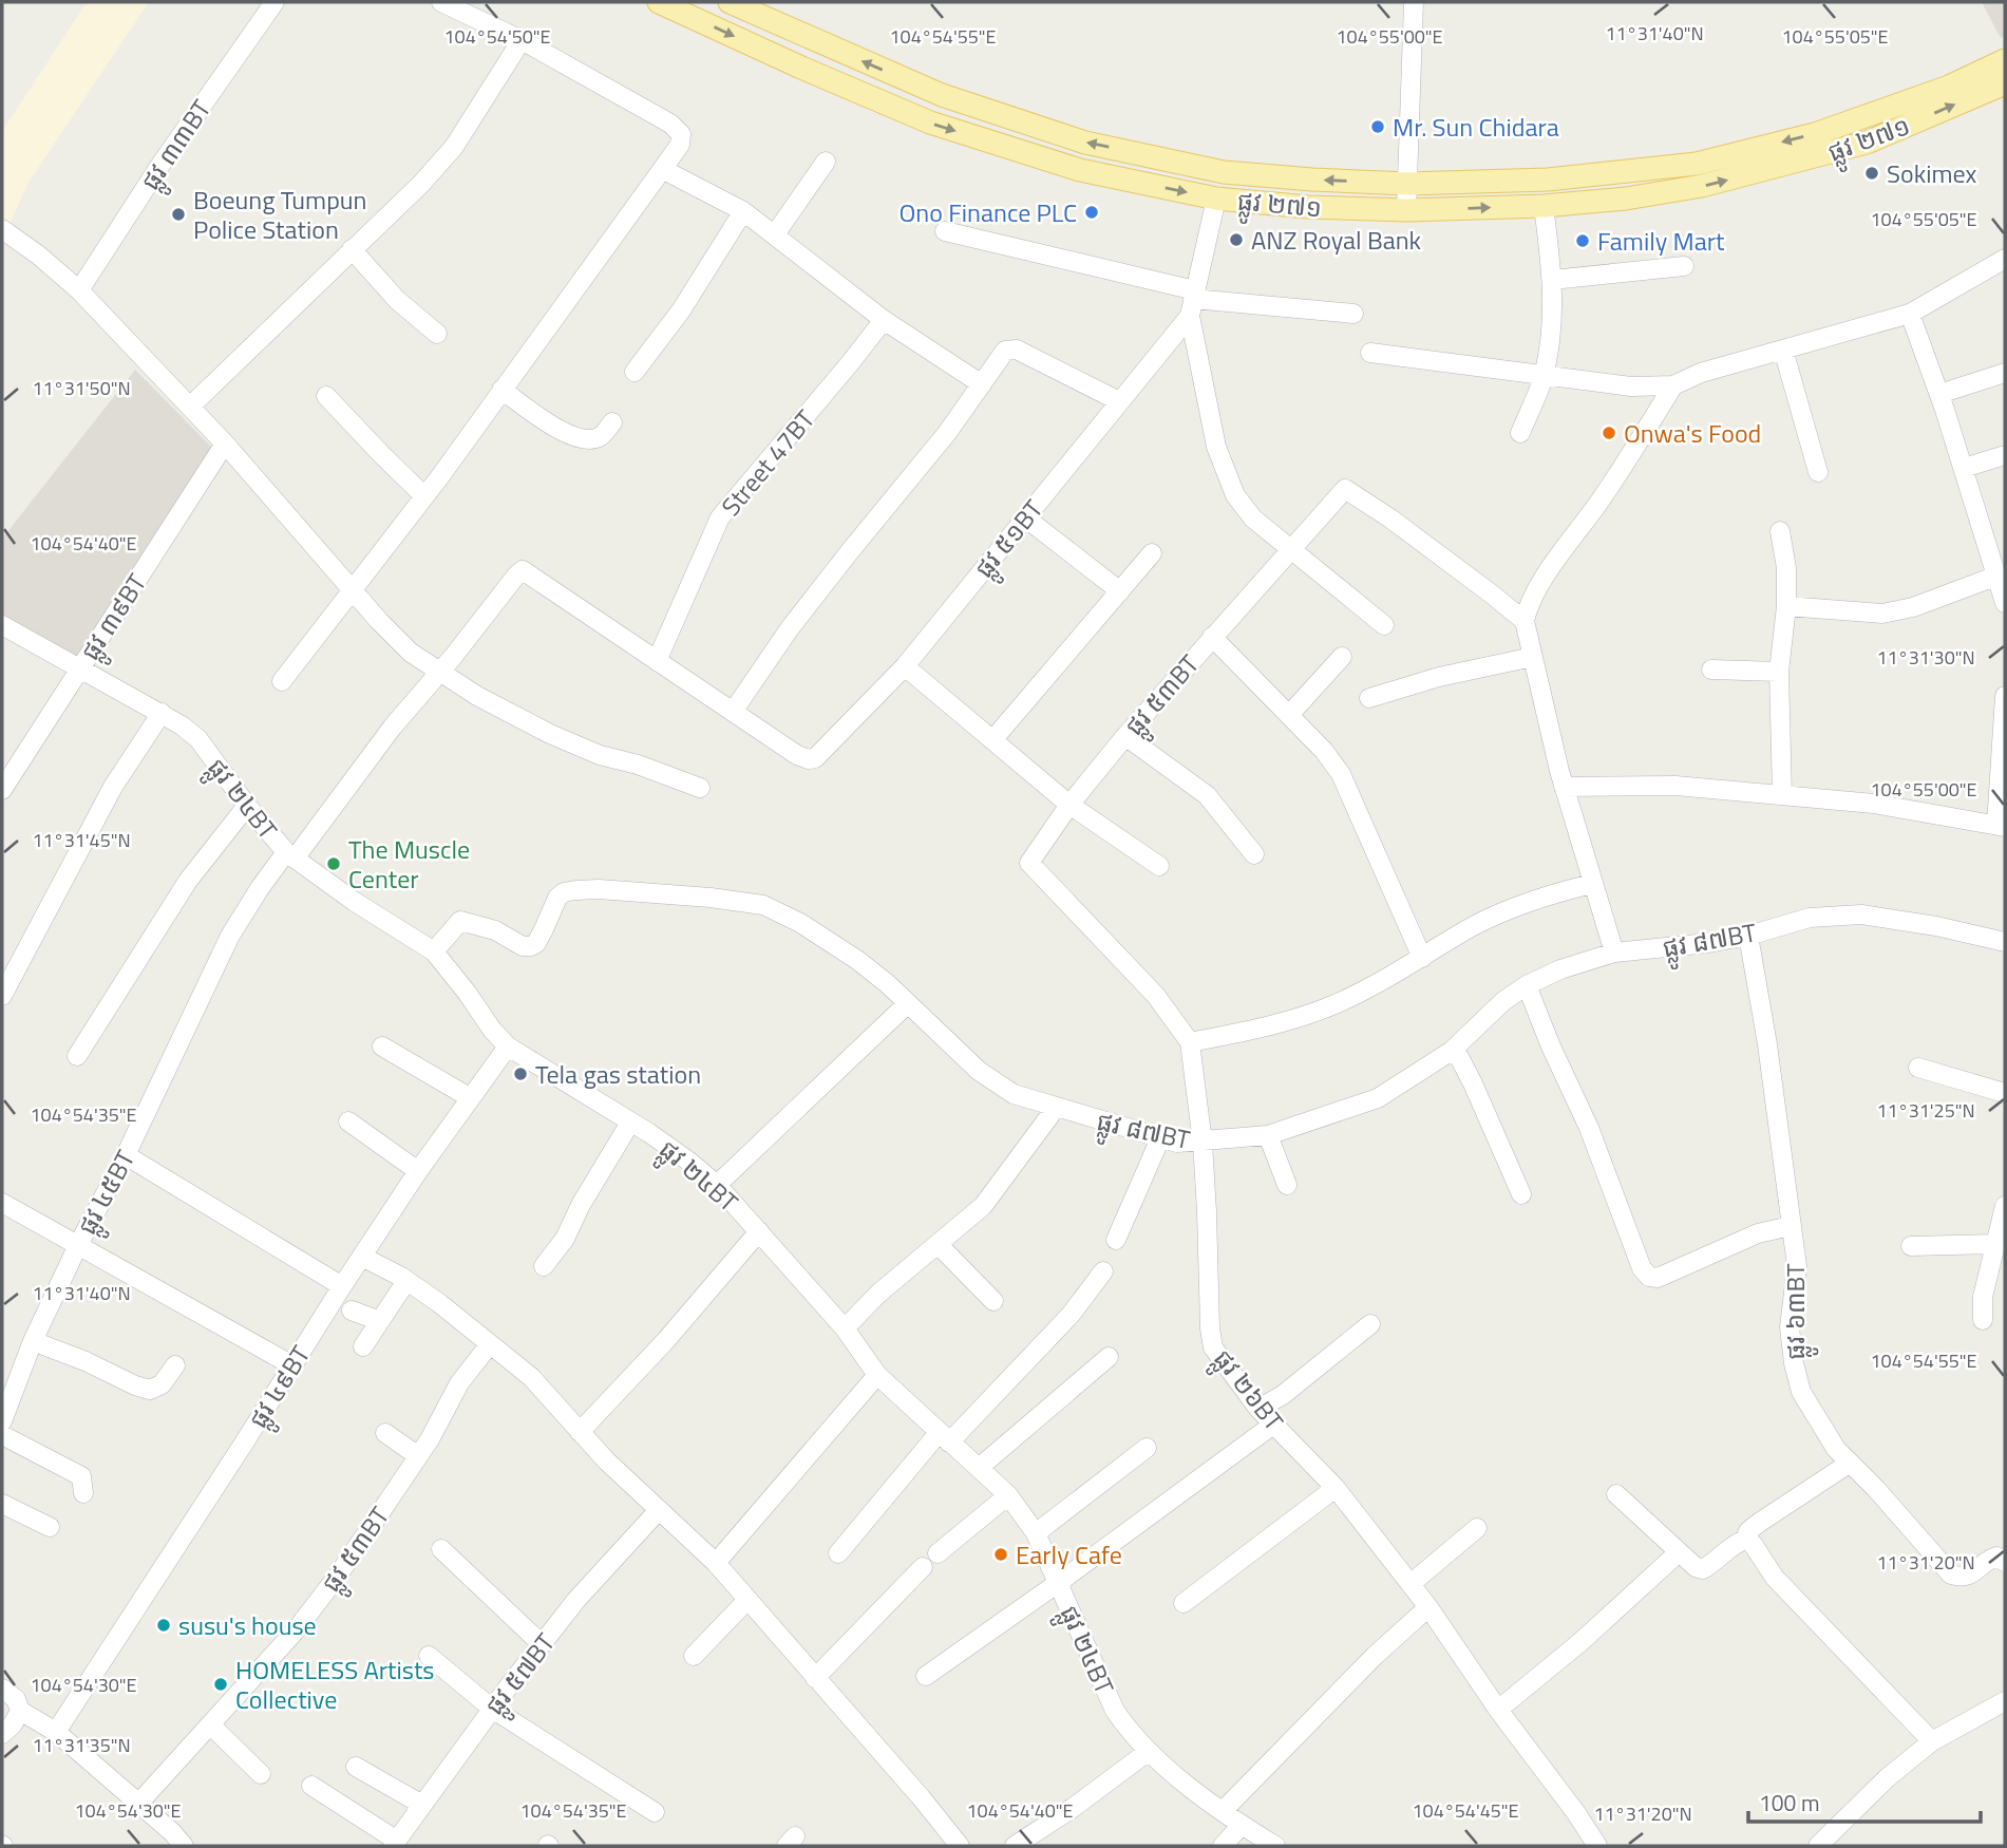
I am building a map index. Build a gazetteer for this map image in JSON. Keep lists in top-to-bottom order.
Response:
{
  "streets": {
    "main road": ["ផ្លូវ ២៧១"],
    "street": [
      "ផ្លូវ ៣៣BT",
      "Street 47BT",
      "ផ្លូវ ៥១BT",
      "ផ្លូវ ៣៩BT",
      "ផ្លូវ ៥៣BT",
      "ផ្លូវ ២៤BT",
      "ផ្លូវ ៨៧BT",
      "ផ្លូវ ៤៥BT",
      "ផ្លូវ ៦៣BT",
      "ផ្លូវ ៤៩BT",
      "ផ្លូវ ២៦BT",
      "ផ្លូវ ៥៧BT"
    ]
  },
  "crossings": [
    ["Street 47BT", "ផ្លូវ ៤៥BT"],
    ["ផ្លូវ ៣៩BT", "ផ្លូវ ២៤BT"],
    ["ផ្លូវ ៥៣BT", "ផ្លូវ ២៦BT"],
    ["ផ្លូវ ២៤BT", "ផ្លូវ ៨៧BT"],
    ["ផ្លូវ ២៤BT", "ផ្លូវ ៤៥BT"],
    ["ផ្លូវ ២៤BT", "ផ្លូវ ៤៩BT"],
    ["ផ្លូវ ៨៧BT", "ផ្លូវ ៦៣BT"],
    ["ផ្លូវ ៨៧BT", "ផ្លូវ ២៦BT"]
  ],
  "places": [
    "Mr. Sun Chidara",
    "Sokimex",
    "Ono Finance PLC",
    "Boeung Tumpun Police Station",
    "ANZ Royal Bank",
    "Family Mart",
    "Onwa's Food",
    "The Muscle Center",
    "Tela gas station",
    "Early Cafe",
    "susu's house",
    "HOMELESS Artists Collective"
  ],
  "scale_bar": "100 m",
  "coordinates": [
    "11°31'40\"N",
    "104°55'00\"E",
    "104°55'05\"E",
    "104°54'50\"E",
    "104°54'55\"E",
    "11°31'50\"N",
    "104°54'40\"E",
    "11°31'30\"N",
    "11°31'45\"N",
    "11°31'25\"N",
    "104°54'35\"E",
    "11°31'20\"N",
    "104°54'30\"E",
    "11°31'35\"N",
    "104°54'45\"E"
  ]
}
